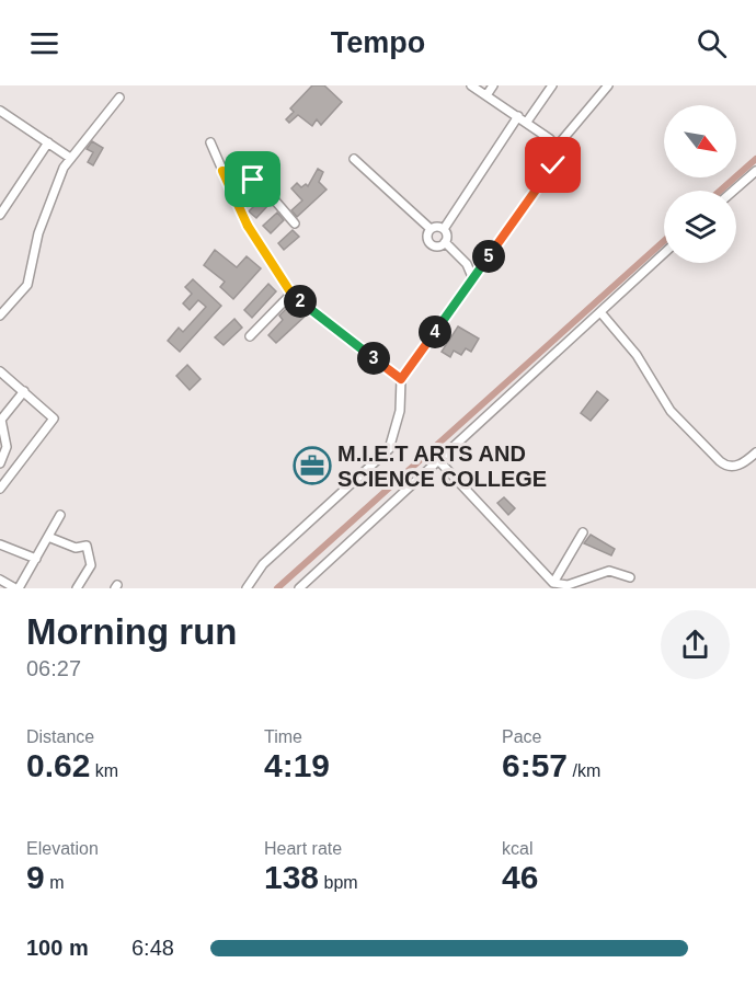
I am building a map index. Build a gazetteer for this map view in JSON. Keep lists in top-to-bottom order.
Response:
{
  "places": {
    "office": ["M.I.E.T ARTS AND SCIENCE COLLEGE"]
  },
  "north": "bottom right",
  "page": {
    "header": "Tempo",
    "pins": [
      "5",
      "2",
      "4",
      "3"
    ],
    "heading": ["Morning run", "06:27"],
    "stats": [
      ["Distance", "0.62 km"],
      ["Time", "4:19"],
      ["Pace", "6:57 /km"],
      ["Elevation", "9 m"],
      ["Heart rate", "138 bpm"],
      ["kcal", "46"]
    ],
    "list": [
      {
        "name": "100 m",
        "note": "6:48"
      }
    ]
  }
}
